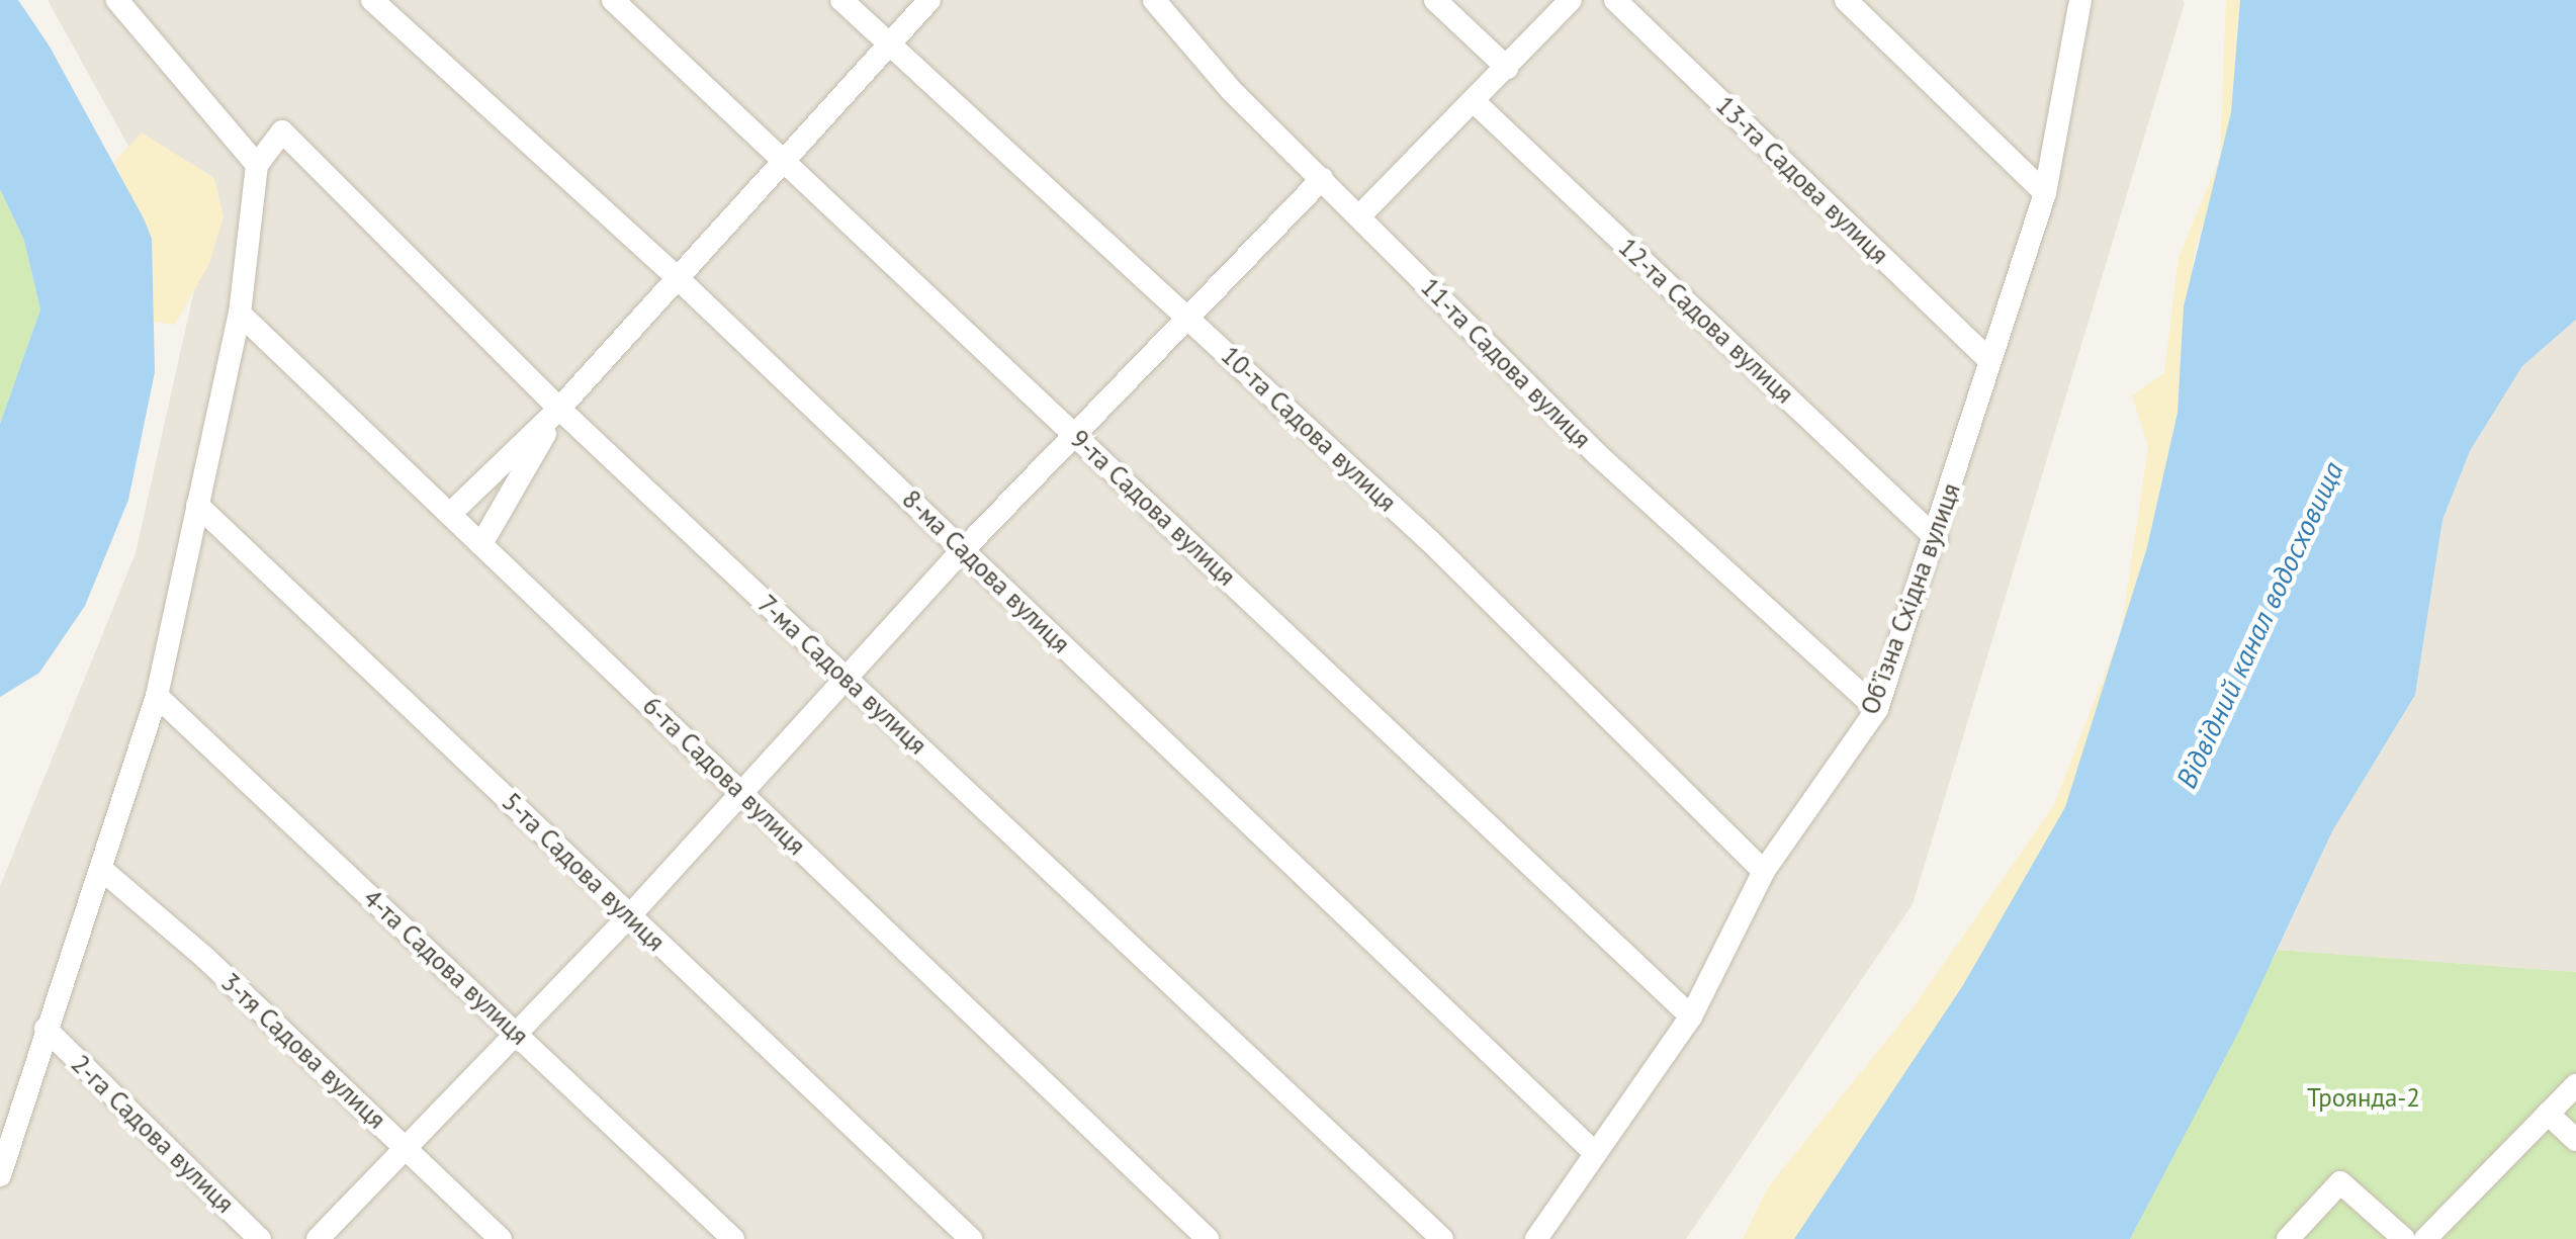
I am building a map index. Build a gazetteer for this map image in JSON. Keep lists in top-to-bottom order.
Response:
{
  "streets": {
    "street": [
      "13-та Садова вулиця",
      "12-та Садова вулиця",
      "11-та Садова вулиця",
      "10-та Садова вулиця",
      "9-та Садова вулиця",
      "8-ма Садова вулиця",
      "Обʼїзна Східна вулиця",
      "7-ма Садова вулиця",
      "6-та Садова вулиця",
      "5-та Садова вулиця",
      "4-та Садова вулиця",
      "3-тя Садова вулиця",
      "2-га Садова вулиця"
    ]
  },
  "crossings": [
    ["13-та Садова вулиця", "Обʼїзна Східна вулиця"],
    ["12-та Садова вулиця", "Обʼїзна Східна вулиця"],
    ["11-та Садова вулиця", "Обʼїзна Східна вулиця"],
    ["10-та Садова вулиця", "Обʼїзна Східна вулиця"],
    ["9-та Садова вулиця", "Обʼїзна Східна вулиця"],
    ["8-ма Садова вулиця", "Обʼїзна Східна вулиця"]
  ],
  "water": ["Відвідний канал водосховища"],
  "parks": ["Троянда-2"]
}
